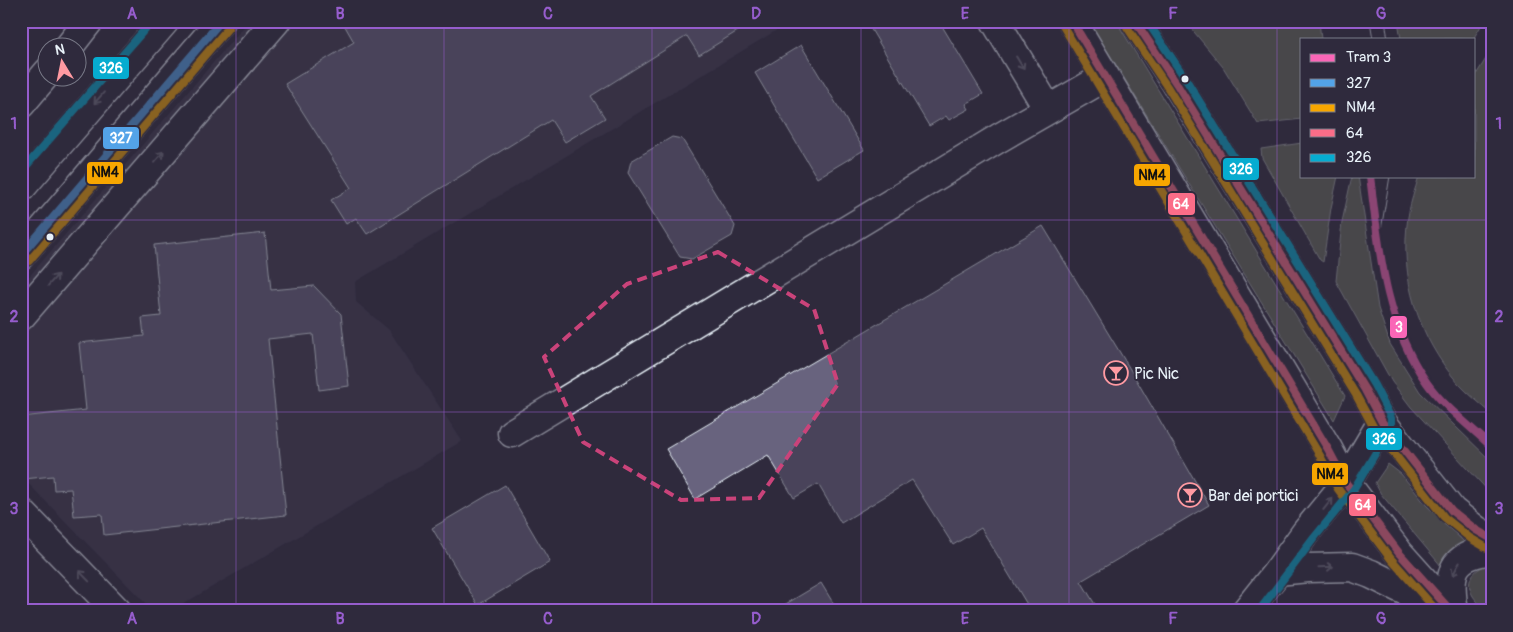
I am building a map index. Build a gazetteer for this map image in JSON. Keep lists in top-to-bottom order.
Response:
{
  "places": {
    "bar": ["Pic Nic", "Bar dei portici"]
  },
  "lines": [
    "transit line 327",
    "transit line 64",
    "transit line 326",
    "transit line NM4",
    "tram line 3"
  ],
  "legend": [
    "Tram 3",
    "327",
    "NM4",
    "64",
    "326"
  ],
  "north": "top",
  "grid": {
    "columns": [
      "A",
      "B",
      "C",
      "D",
      "E",
      "F",
      "G"
    ],
    "rows": ["1", "2", "3"]
  }
}
